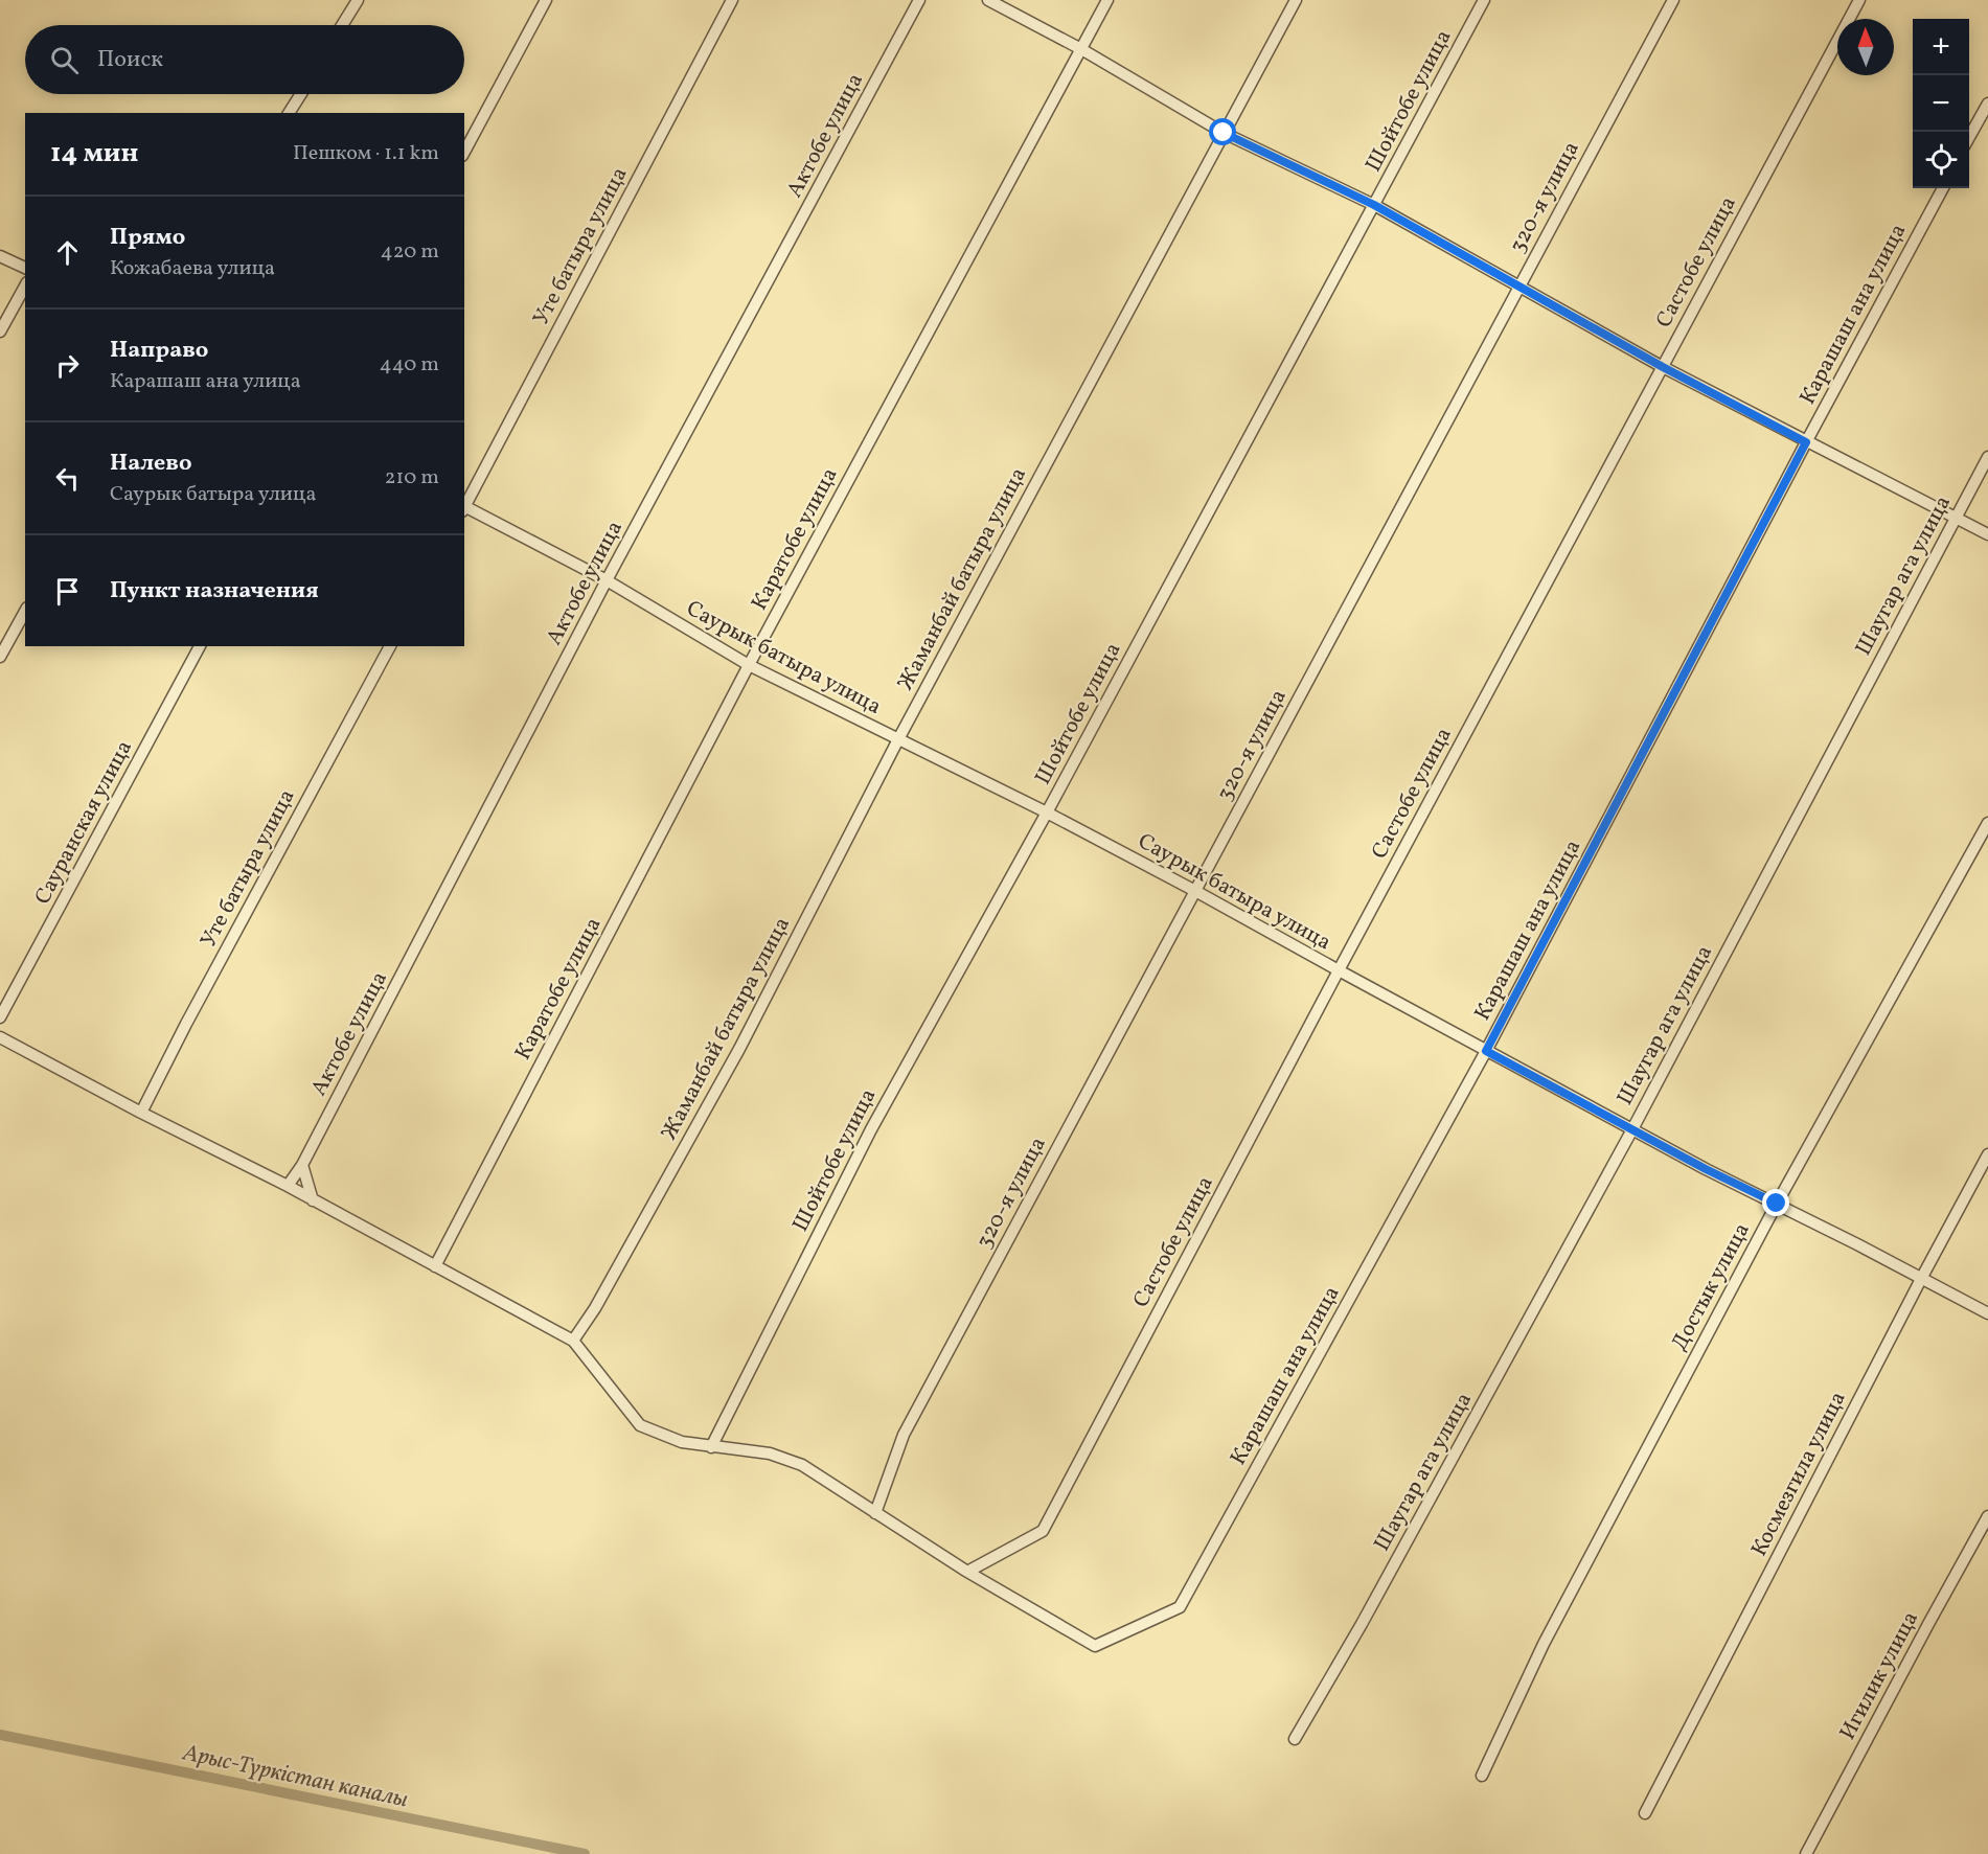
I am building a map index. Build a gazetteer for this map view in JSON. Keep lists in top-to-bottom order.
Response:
{
  "streets": {
    "street": [
      "Шойтобе улица",
      "Актобе улица",
      "320-я улица",
      "Уте батыра улица",
      "Састобе улица",
      "Карашаш ана улица",
      "Каратобе улица",
      "Шаугар ага улица",
      "Жаманбай батыра улица",
      "Саурык батыра улица",
      "Сауранская улица",
      "Достык улица",
      "Космезгила улица",
      "Игилик улица"
    ]
  },
  "crossings": [
    ["Шойтобе улица", "Саурык батыра улица"],
    ["Актобе улица", "Саурык батыра улица"],
    ["320-я улица", "Саурык батыра улица"],
    ["Састобе улица", "Карашаш ана улица"],
    ["Састобе улица", "Саурык батыра улица"],
    ["Карашаш ана улица", "Саурык батыра улица"],
    ["Каратобе улица", "Саурык батыра улица"],
    ["Шаугар ага улица", "Саурык батыра улица"],
    ["Жаманбай батыра улица", "Саурык батыра улица"],
    ["Саурык батыра улица", "Достык улица"],
    ["Саурык батыра улица", "Космезгила улица"]
  ],
  "water": ["Арыс-Түркістан каналы"],
  "north": "top",
  "page": {
    "map_buttons": ["+", "−"],
    "search": "Поиск",
    "heading": ["14 мин", "Пешком · 1.1 km"],
    "list": [
      ["Прямо", "Кожабаева улица", "420 m"],
      ["Направо", "Карашаш ана улица", "440 m"],
      ["Налево", "Саурык батыра улица", "210 m"],
      "Пункт назначения"
    ]
  }
}
